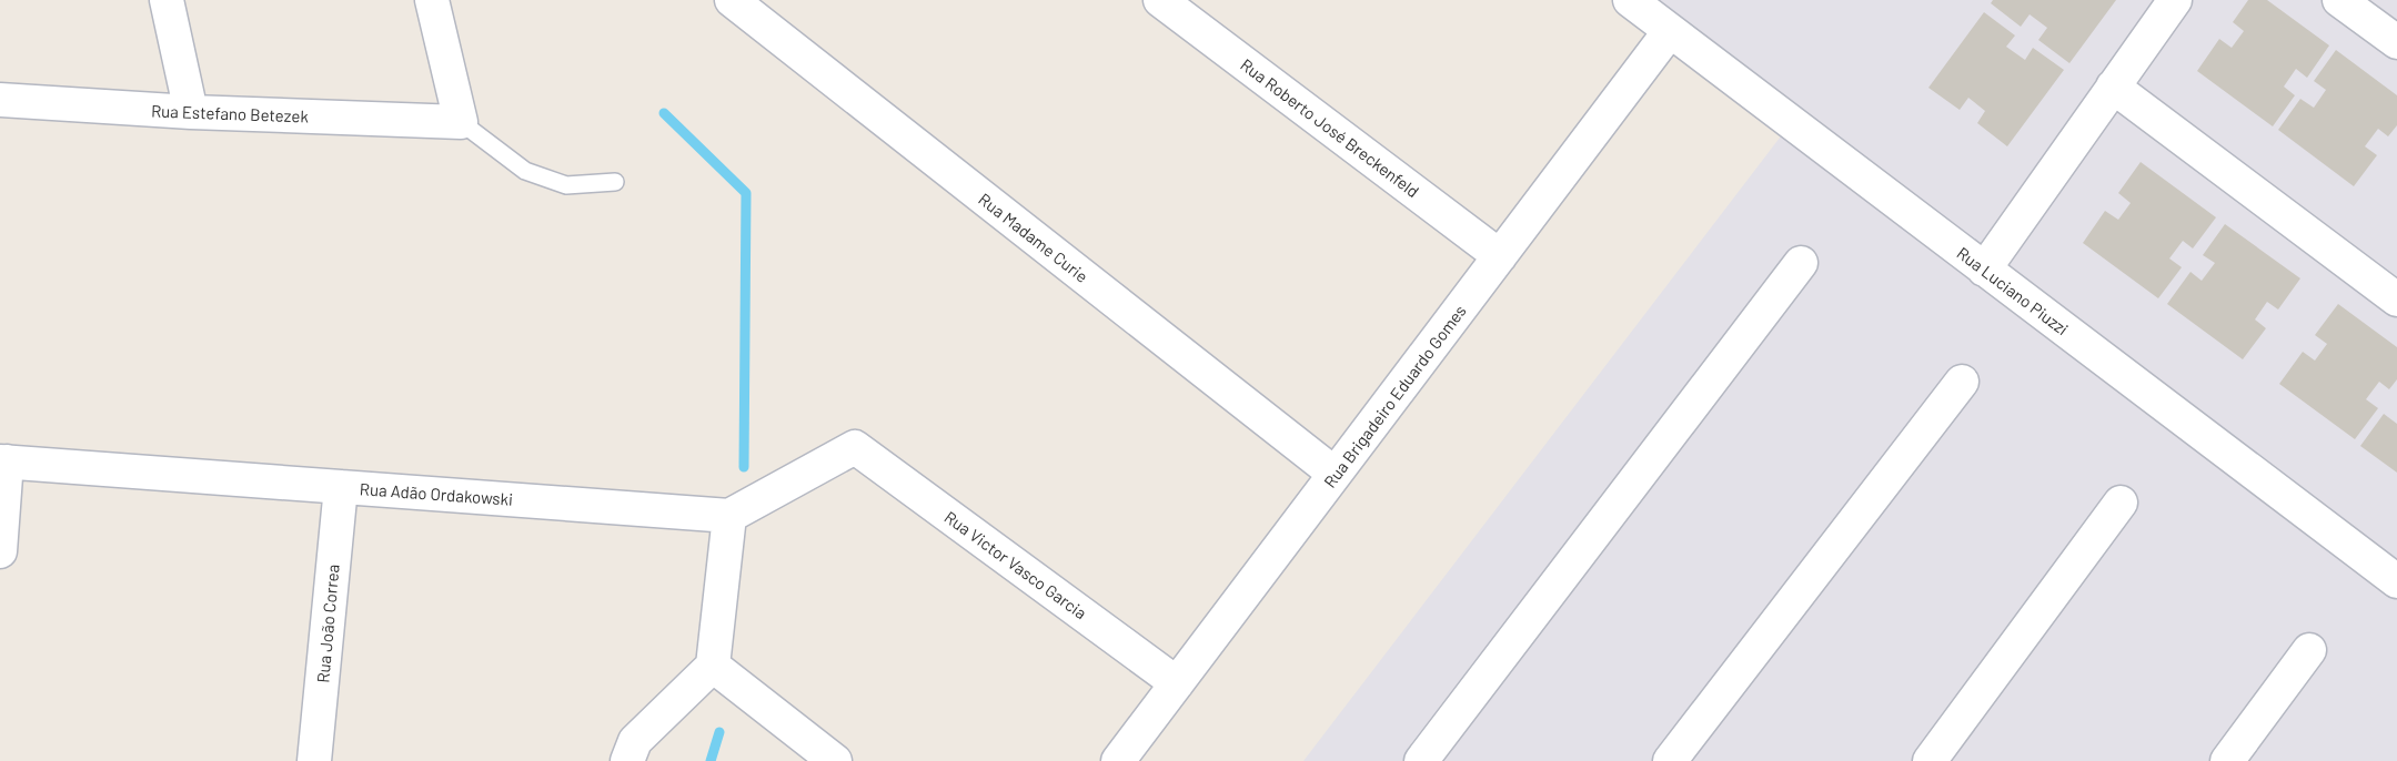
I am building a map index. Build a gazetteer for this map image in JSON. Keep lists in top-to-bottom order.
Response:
{
  "streets": {
    "street": [
      "Rua Estefano Betezek",
      "Rua Roberto José Breckenfeld",
      "Rua Madame Curie",
      "Rua Luciano Piuzzi",
      "Rua Brigadeiro Eduardo Gomes",
      "Rua Adão Ordakowski",
      "Rua Victor Vasco Garcia",
      "Rua João Correa"
    ]
  },
  "crossings": [
    ["Rua Roberto José Breckenfeld", "Rua Brigadeiro Eduardo Gomes"],
    ["Rua Madame Curie", "Rua Brigadeiro Eduardo Gomes"],
    ["Rua Luciano Piuzzi", "Rua Brigadeiro Eduardo Gomes"],
    ["Rua Brigadeiro Eduardo Gomes", "Rua Victor Vasco Garcia"],
    ["Rua Adão Ordakowski", "Rua Victor Vasco Garcia"],
    ["Rua Adão Ordakowski", "Rua João Correa"]
  ]
}
